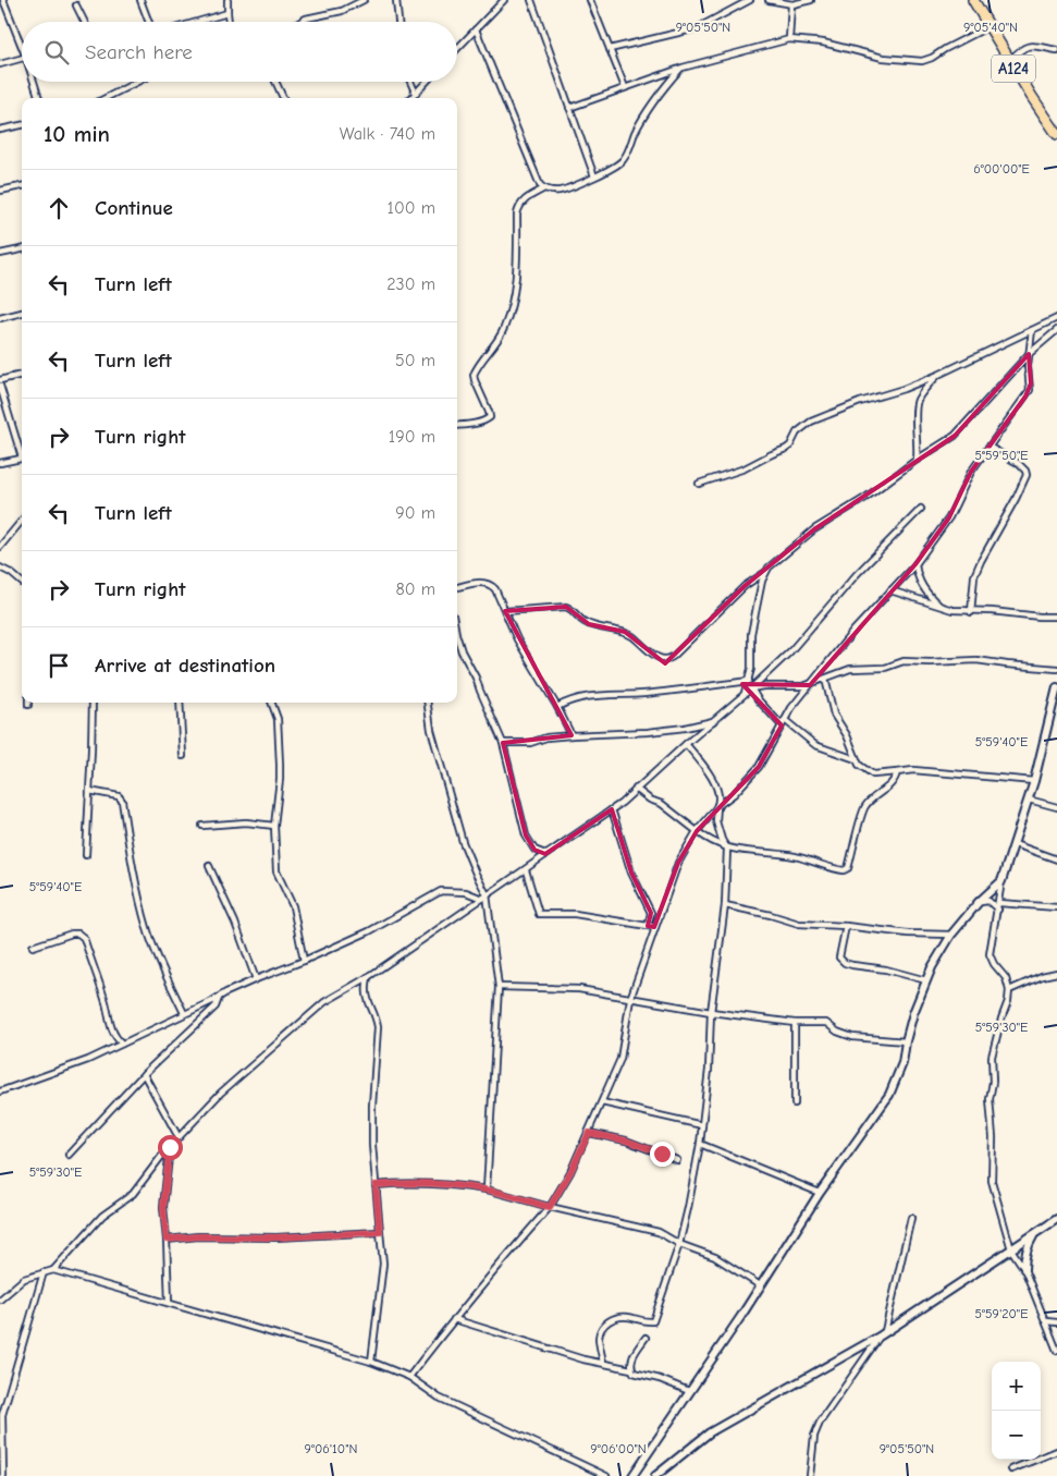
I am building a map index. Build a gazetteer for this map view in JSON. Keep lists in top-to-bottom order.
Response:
{
  "streets": {
    "highway": ["A124"]
  },
  "page": {
    "search": "Search here",
    "heading": ["10 min", "Walk · 740 m"],
    "list": [
      ["Continue", "100 m"],
      ["Turn left", "230 m"],
      ["Turn left", "50 m"],
      ["Turn right", "190 m"],
      ["Turn left", "90 m"],
      ["Turn right", "80 m"],
      "Arrive at destination"
    ],
    "map_buttons": ["+", "−"]
  },
  "coordinates": [
    "9°05'50\"N",
    "9°05'40\"N",
    "6°00'00\"E",
    "5°59'50\"E",
    "5°59'40\"E",
    "5°59'30\"E",
    "5°59'20\"E",
    "9°06'10\"N",
    "9°06'00\"N"
  ]
}
